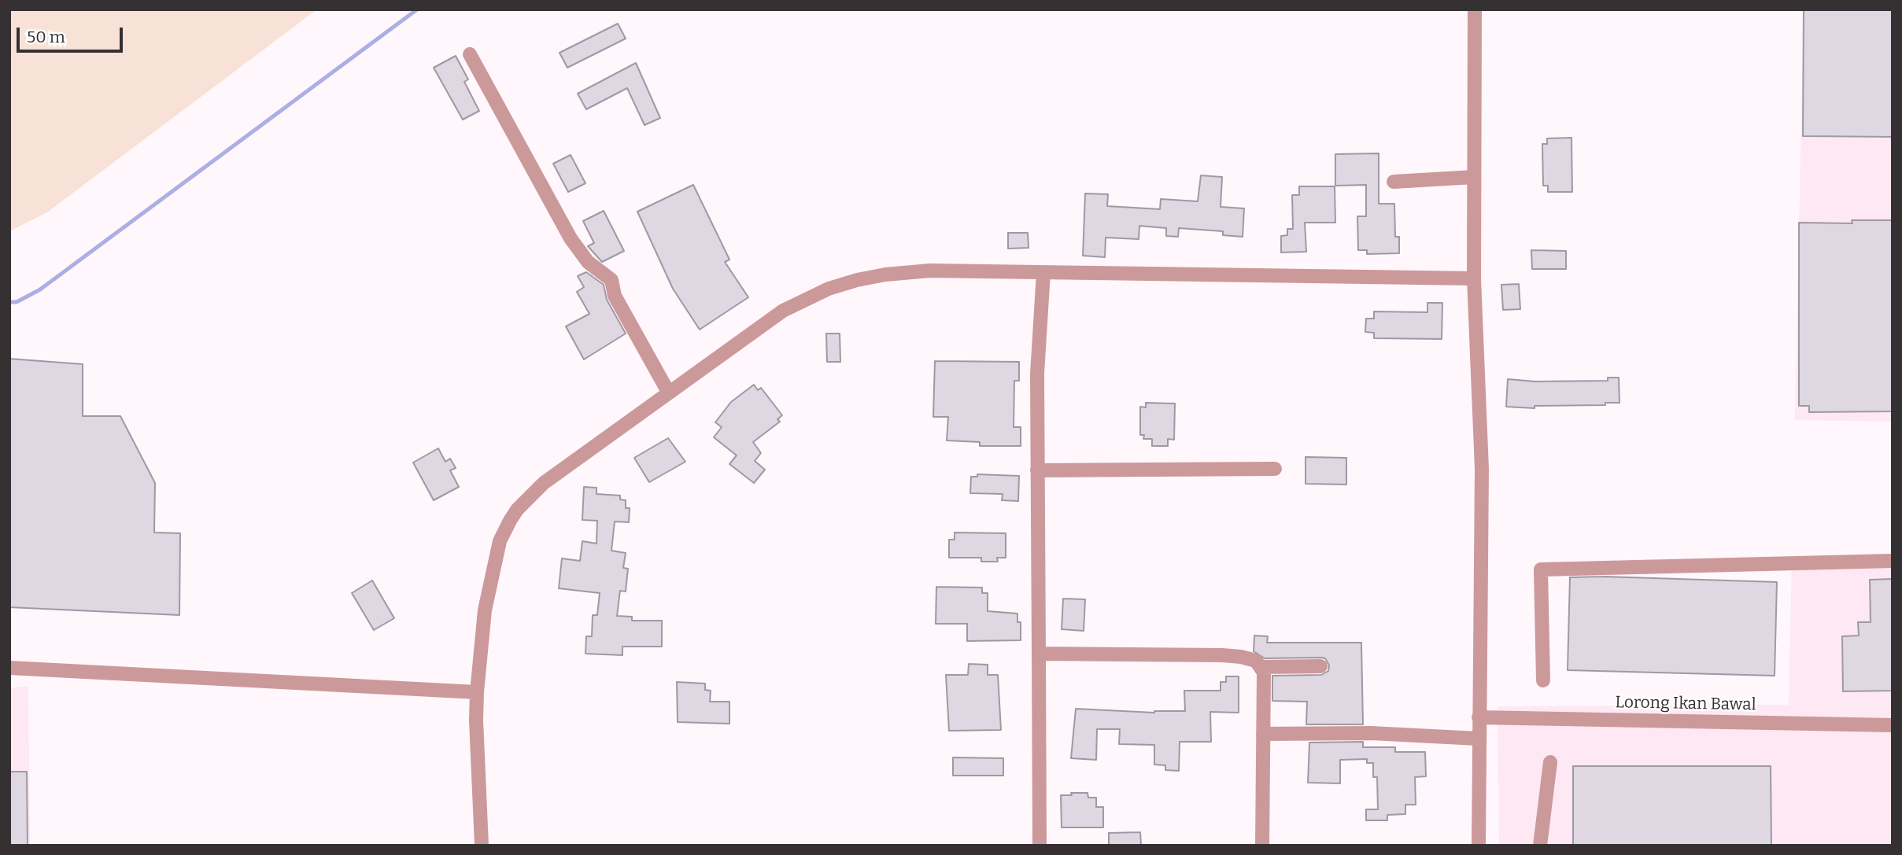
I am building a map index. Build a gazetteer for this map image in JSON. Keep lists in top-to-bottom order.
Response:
{
  "streets": {
    "street": ["Lorong Ikan Bawal"]
  },
  "scale_bar": "50 m"
}
